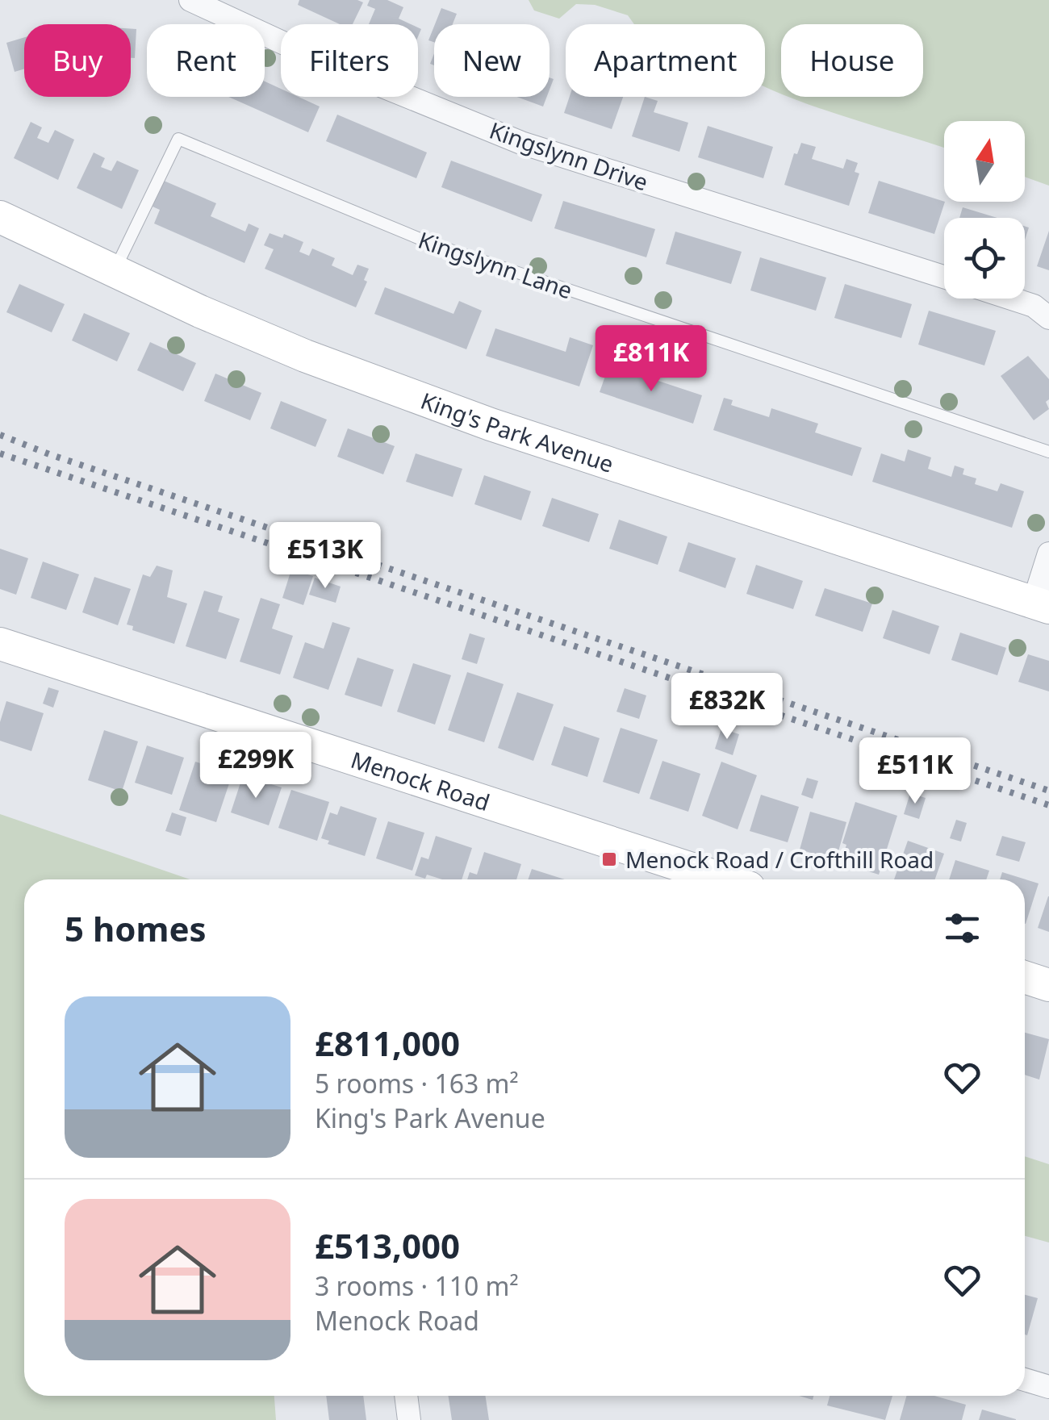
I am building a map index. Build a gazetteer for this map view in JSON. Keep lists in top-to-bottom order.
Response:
{
  "streets": {
    "main road": ["King's Park Avenue", "Menock Road"],
    "street": ["Kingslynn Drive"],
    "lane": ["Kingslynn Lane"]
  },
  "crossings": [
    ["Kingslynn Lane", "King's Park Avenue"]
  ],
  "places": {
    "transit": ["Menock Road / Crofthill Road"]
  },
  "north": "top",
  "page": {
    "chip": [
      "Buy",
      "Rent",
      "Filters",
      "New",
      "Apartment",
      "House"
    ],
    "price": [
      "£811K",
      "£513K",
      "£832K",
      "£299K",
      "£511K"
    ],
    "heading": "5 homes",
    "list": [
      {
        "name": "£811,000",
        "note": "5 rooms · 163 m² · King's Park Avenue"
      },
      {
        "name": "£513,000",
        "note": "3 rooms · 110 m² · Menock Road"
      }
    ]
  }
}
